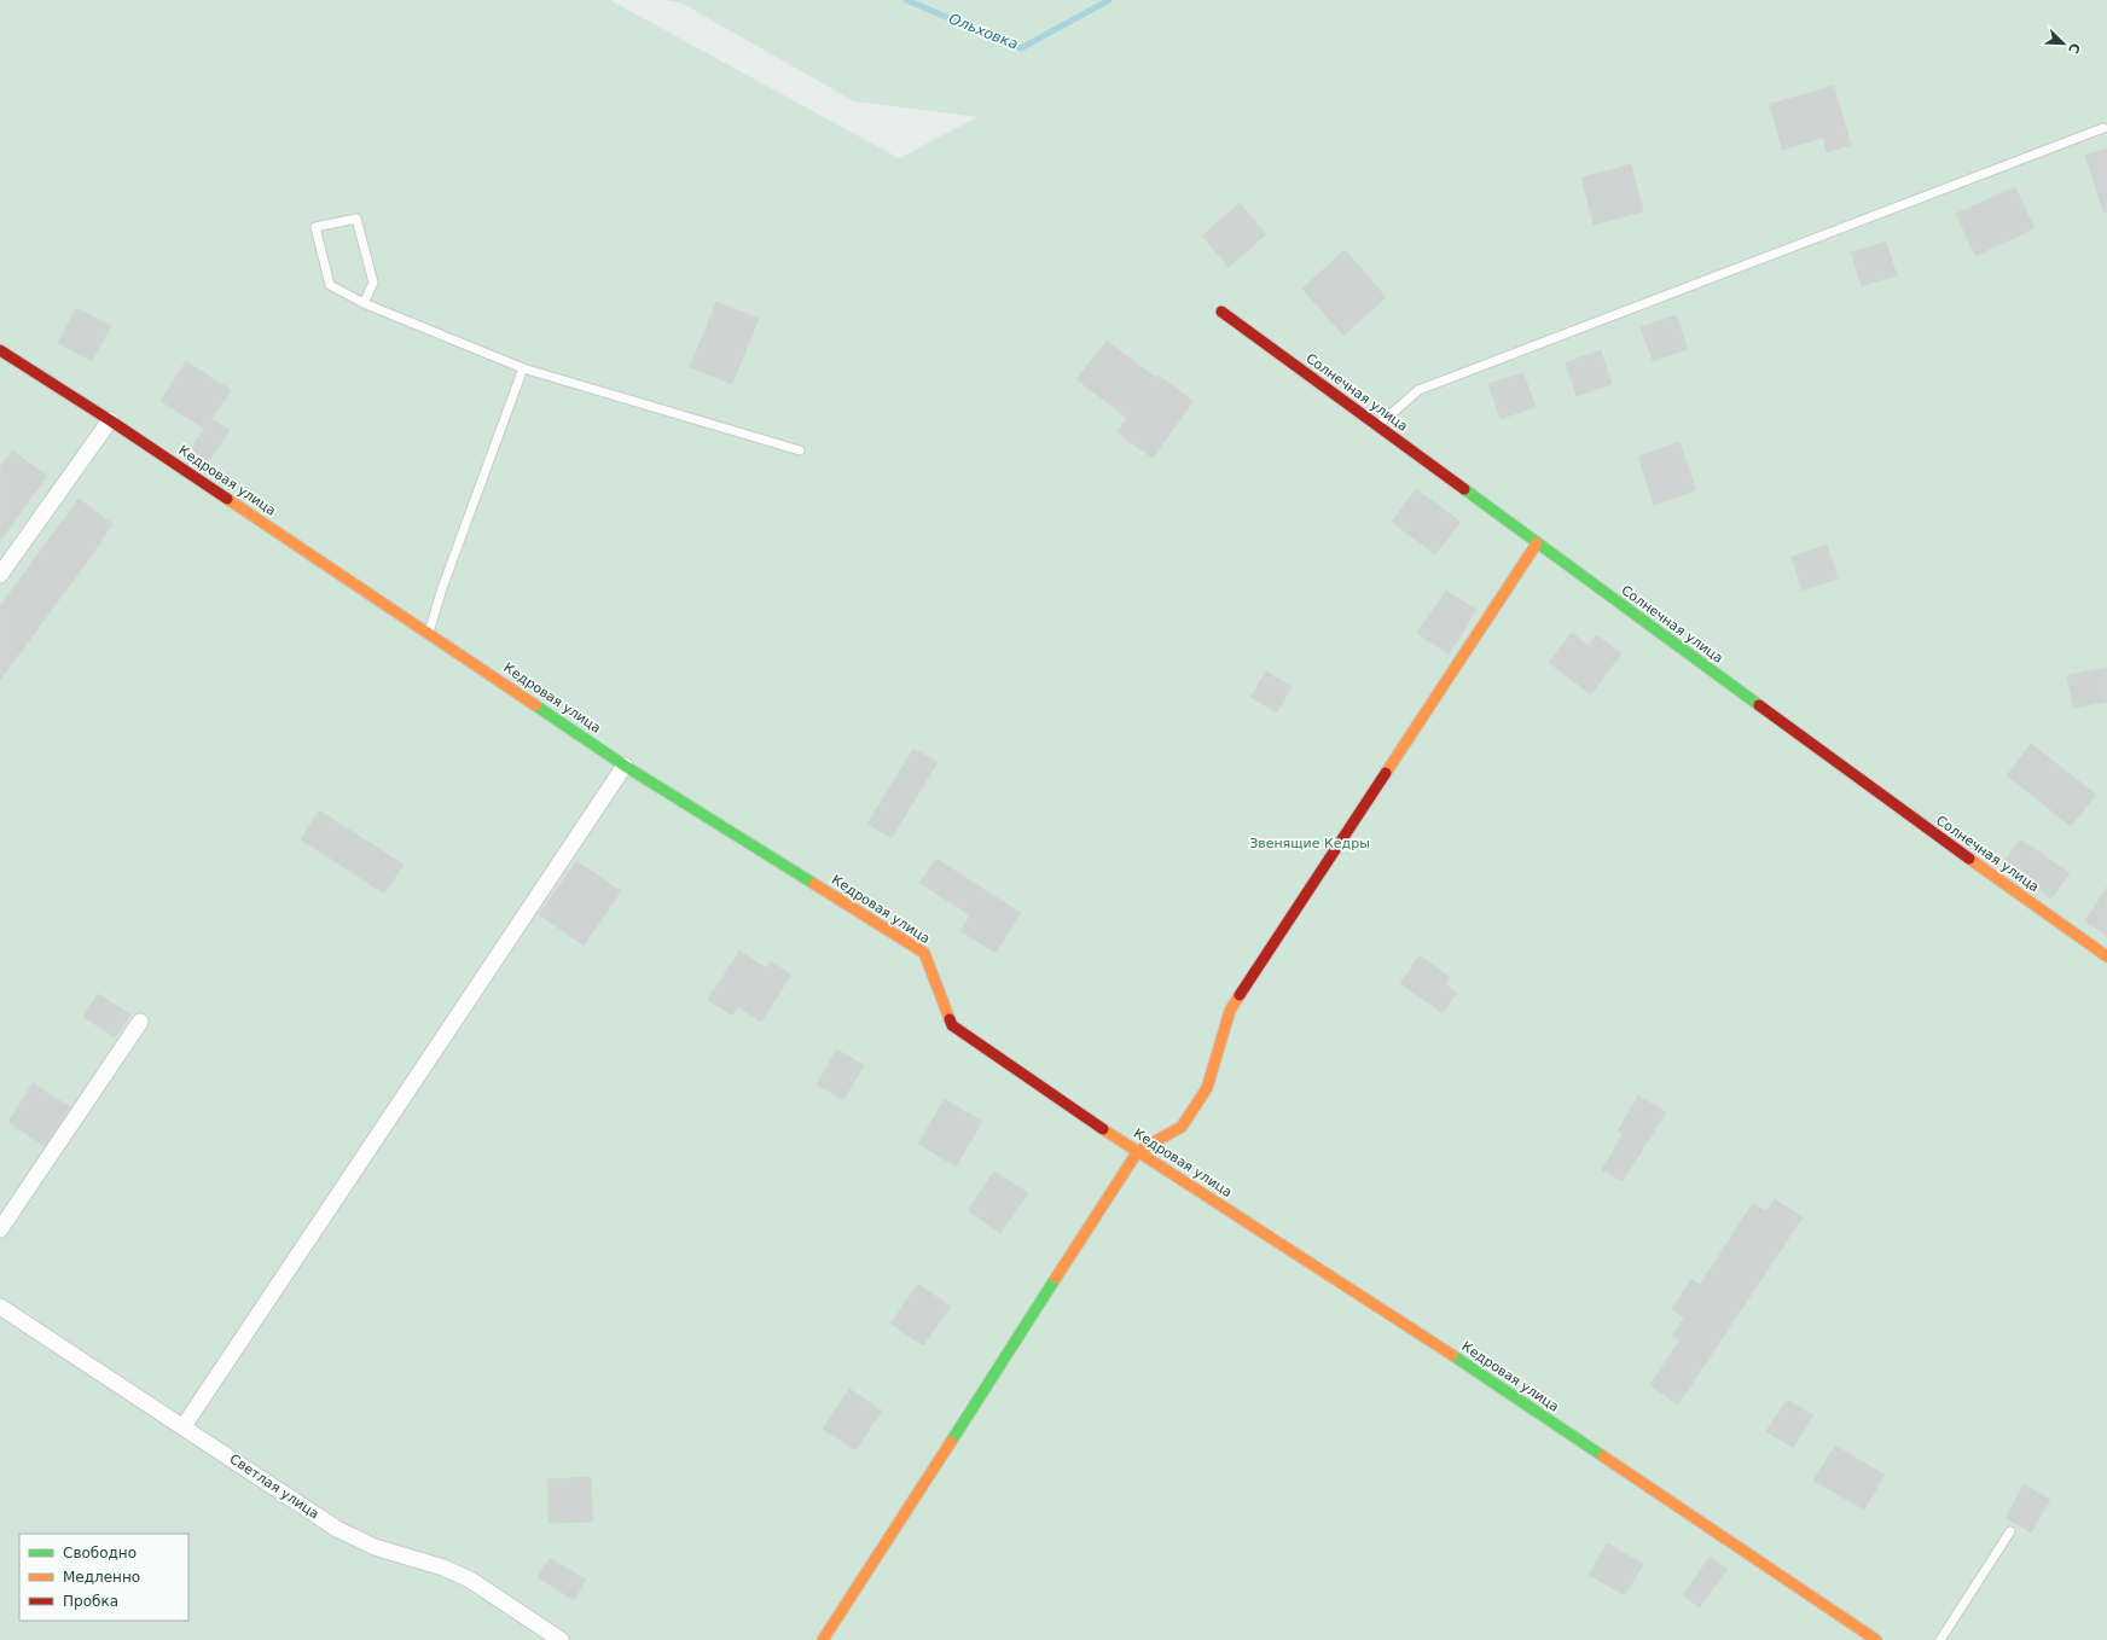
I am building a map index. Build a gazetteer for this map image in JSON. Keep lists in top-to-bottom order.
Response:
{
  "streets": {
    "street": ["Солнечная улица", "Кедровая улица", "Светлая улица"]
  },
  "water": ["Ольховка"],
  "parks": ["Звенящие Кедры"],
  "legend": ["Свободно", "Медленно", "Пробка"],
  "north": "bottom right"
}
